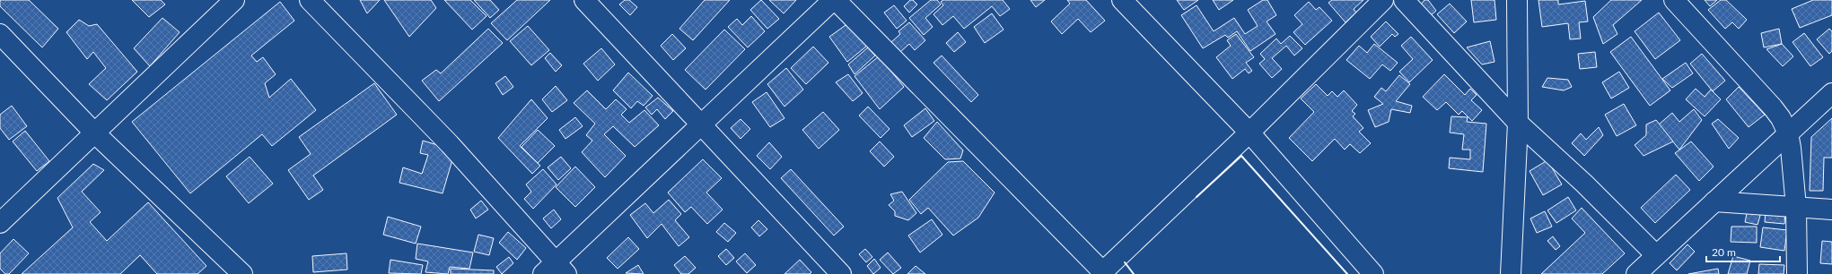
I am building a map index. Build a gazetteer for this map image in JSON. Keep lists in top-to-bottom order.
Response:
{
  "scale_bar": "20 m"
}
